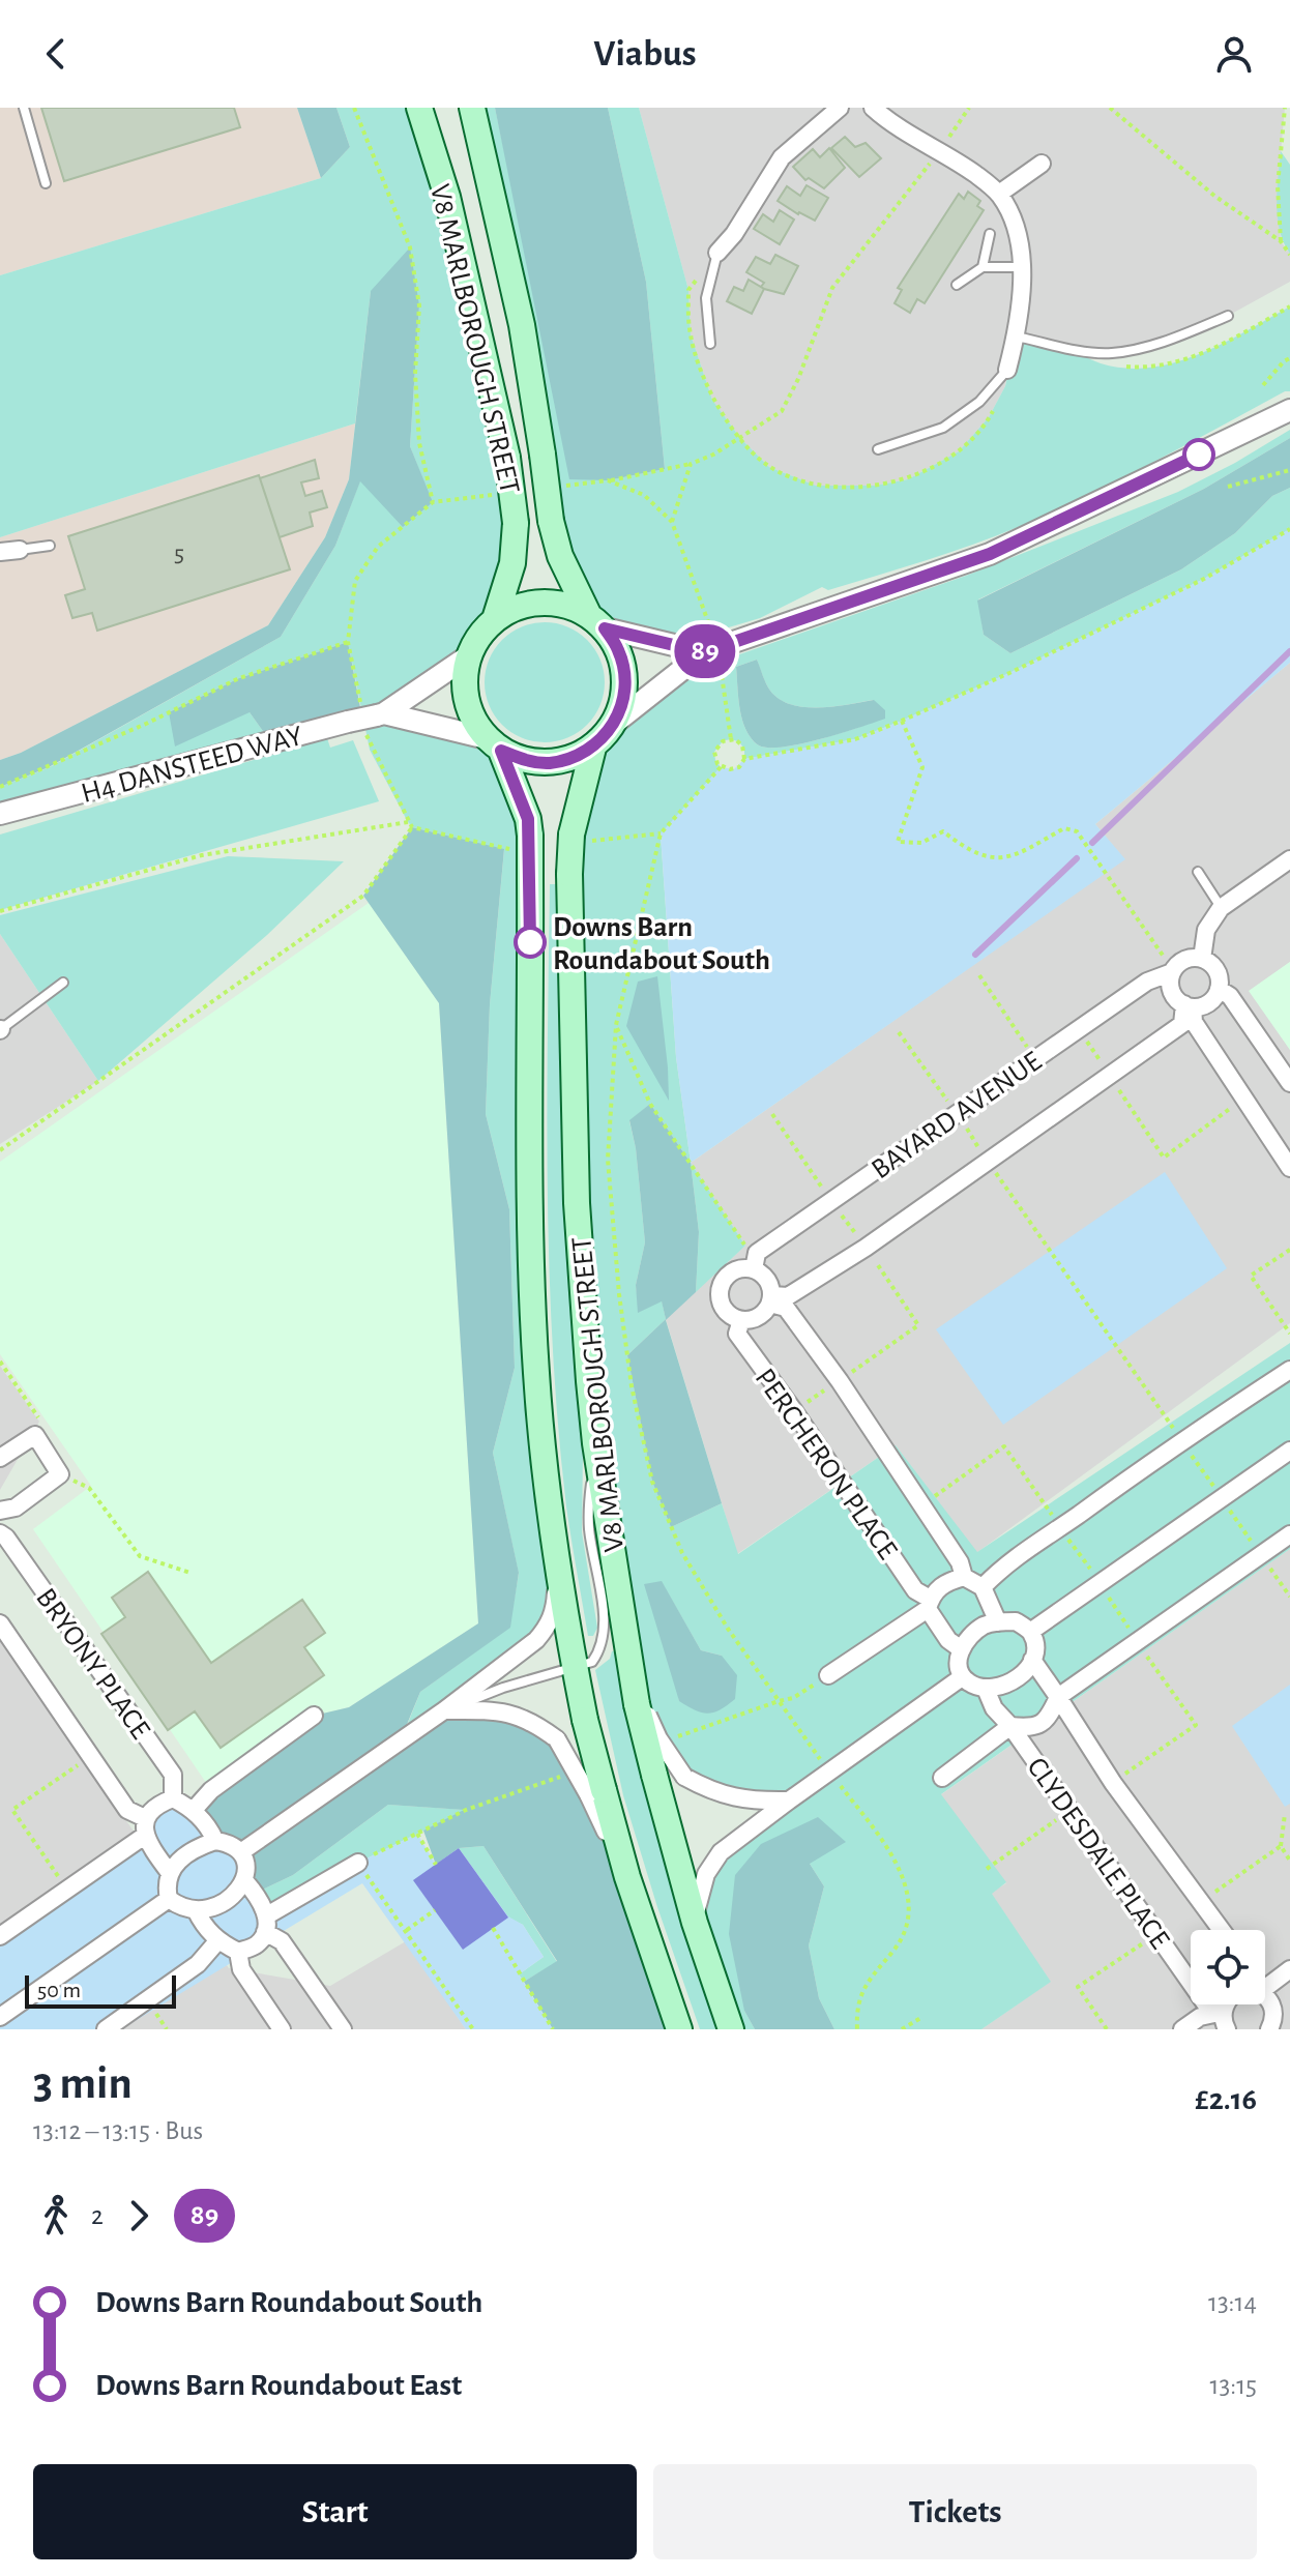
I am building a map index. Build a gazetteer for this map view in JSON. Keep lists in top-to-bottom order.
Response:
{
  "streets": {
    "main road": ["V8 MARLBOROUGH STREET"],
    "street": [
      "H4 DANSTEED WAY",
      "BAYARD AVENUE",
      "PERCHERON PLACE",
      "BRYONY PLACE",
      "CLYDESDALE PLACE"
    ]
  },
  "crossings": [
    ["V8 MARLBOROUGH STREET", "H4 DANSTEED WAY"],
    ["BAYARD AVENUE", "PERCHERON PLACE"],
    ["PERCHERON PLACE", "CLYDESDALE PLACE"]
  ],
  "places": ["Downs Barn Roundabout South"],
  "lines": ["bus line 89"],
  "house_numbers": ["5"],
  "scale_bar": "50 m",
  "page": {
    "header": "Viabus",
    "on_map": "89",
    "scale": "50 m",
    "heading": ["3 min", "13:12 – 13:15 · Bus", "£2.16"],
    "legs": ["2", "89"],
    "list": [
      {
        "name": "Downs Barn Roundabout South",
        "value": "13:14"
      },
      {
        "name": "Downs Barn Roundabout East",
        "value": "13:15"
      }
    ],
    "buttons": ["Start", "Tickets"]
  }
}
